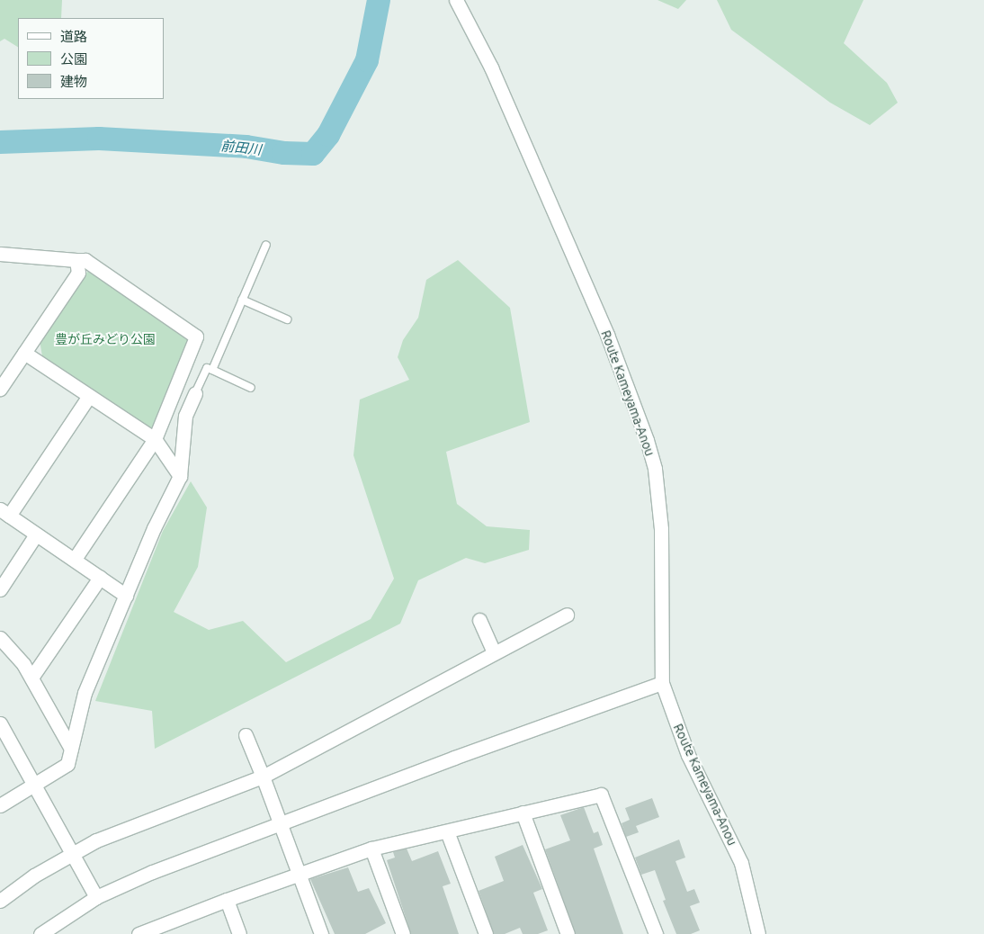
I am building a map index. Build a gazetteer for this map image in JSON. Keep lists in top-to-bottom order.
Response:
{
  "streets": {
    "street": ["Route Kameyama-Anou"]
  },
  "water": ["前田川"],
  "parks": ["豊が丘みどり公園"],
  "legend": ["道路", "公園", "建物"]
}
